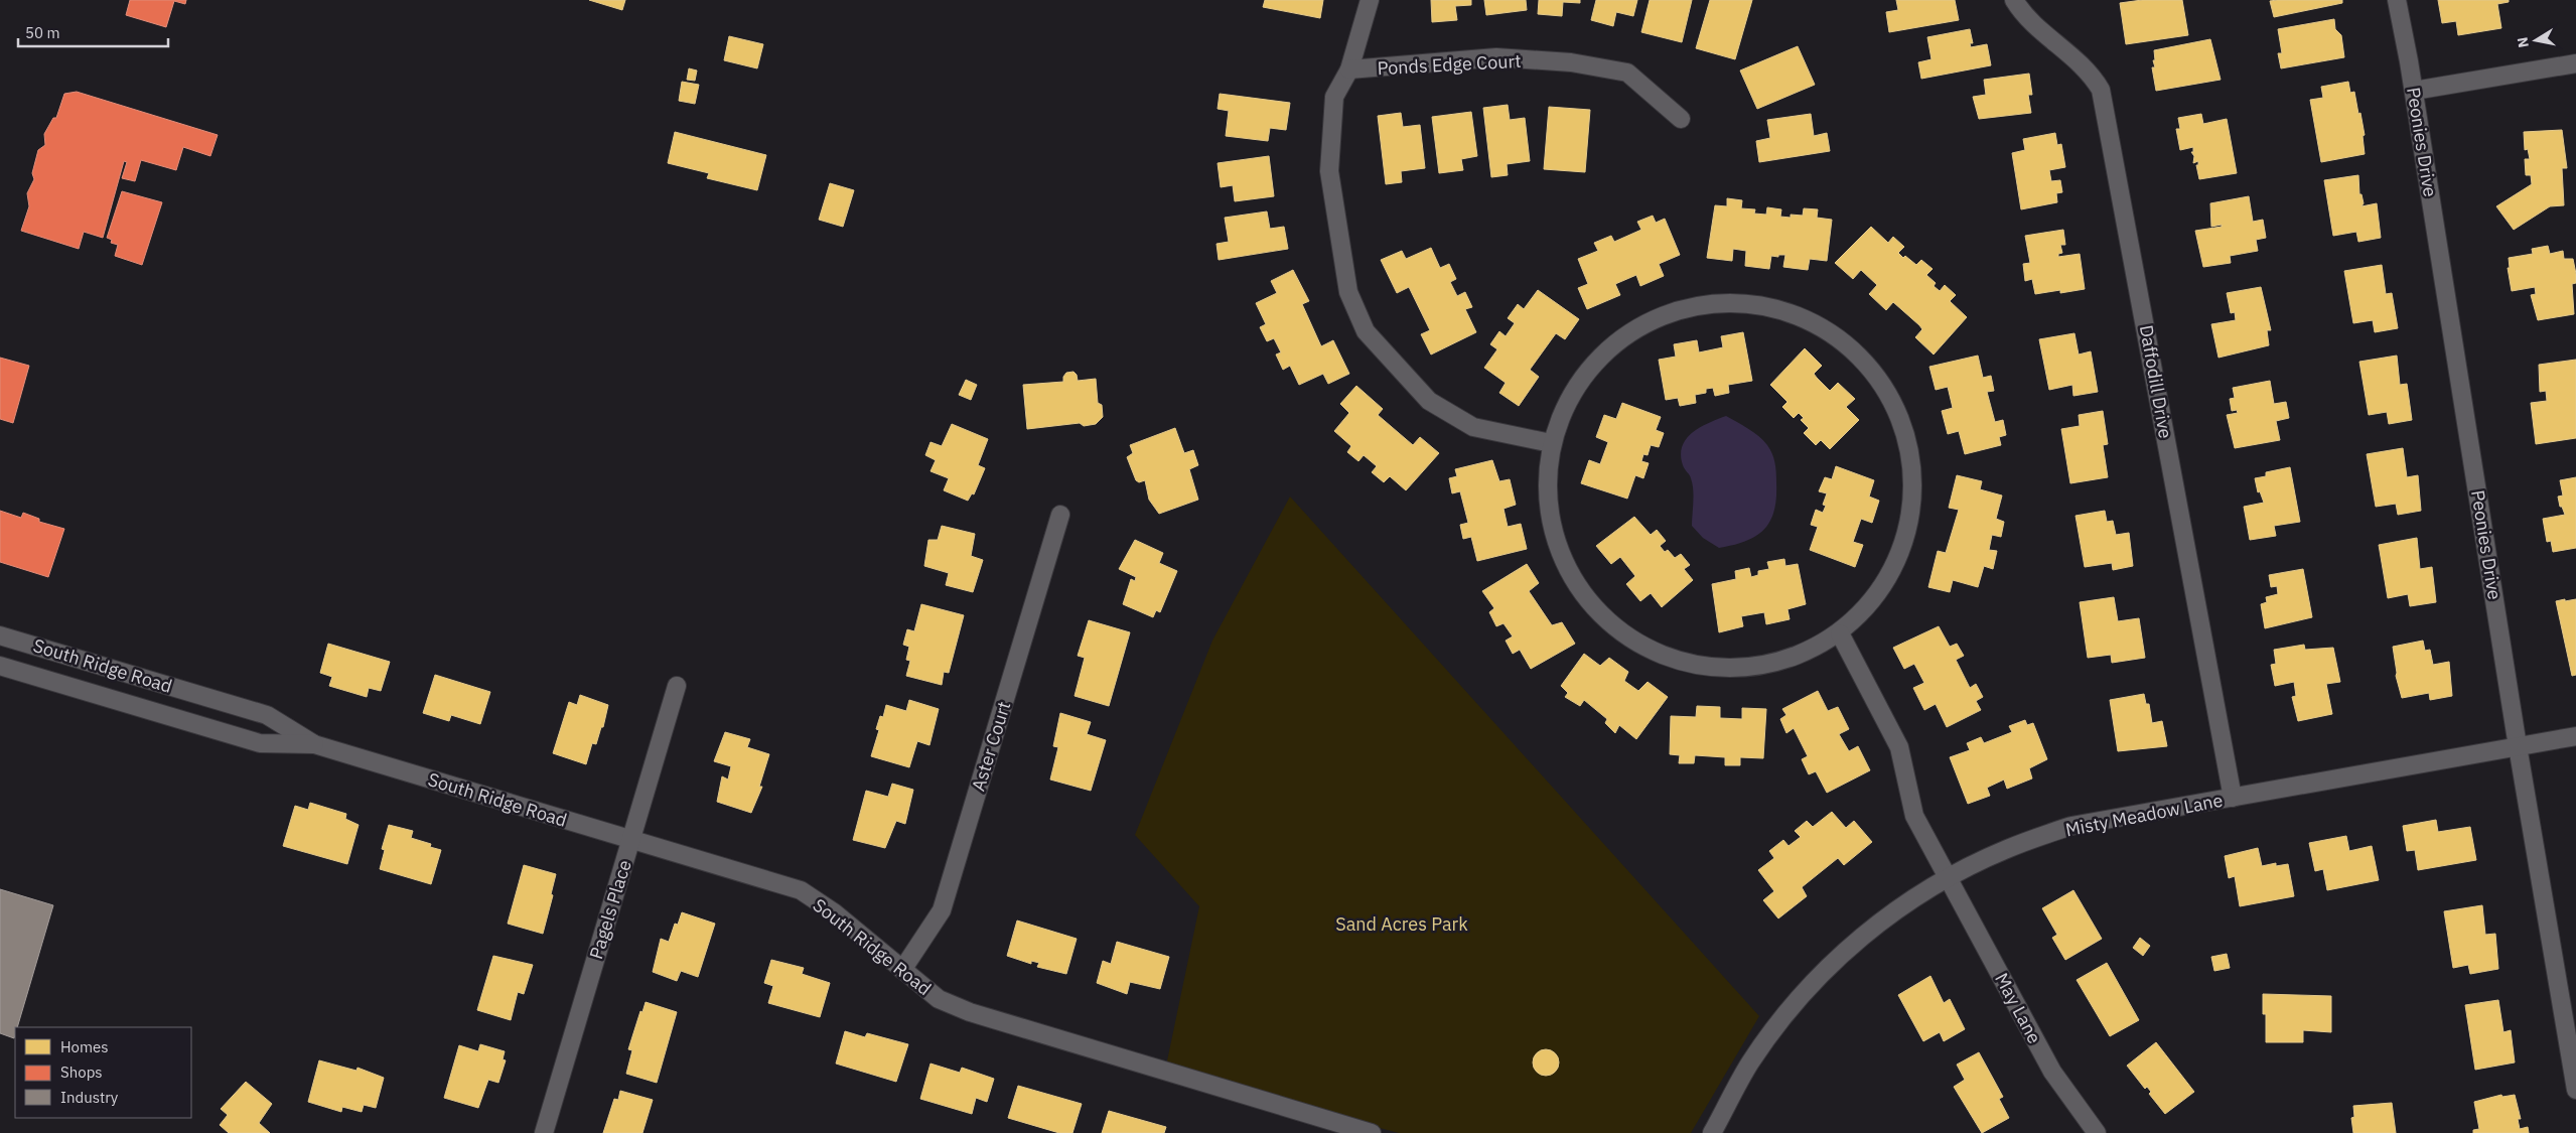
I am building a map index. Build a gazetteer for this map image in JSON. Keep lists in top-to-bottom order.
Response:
{
  "streets": {
    "street": [
      "Ponds Edge Court",
      "Peonies Drive",
      "Daffodill Drive",
      "South Ridge Road",
      "Aster Court",
      "Misty Meadow Lane",
      "Pagels Place",
      "May Lane"
    ]
  },
  "crossings": [
    ["Peonies Drive", "Misty Meadow Lane"],
    ["Daffodill Drive", "Misty Meadow Lane"],
    ["South Ridge Road", "Aster Court"],
    ["South Ridge Road", "Pagels Place"],
    ["Misty Meadow Lane", "May Lane"]
  ],
  "parks": ["Sand Acres Park"],
  "legend": ["Homes", "Shops", "Industry"],
  "scale_bar": "50 m",
  "north": "left"
}
